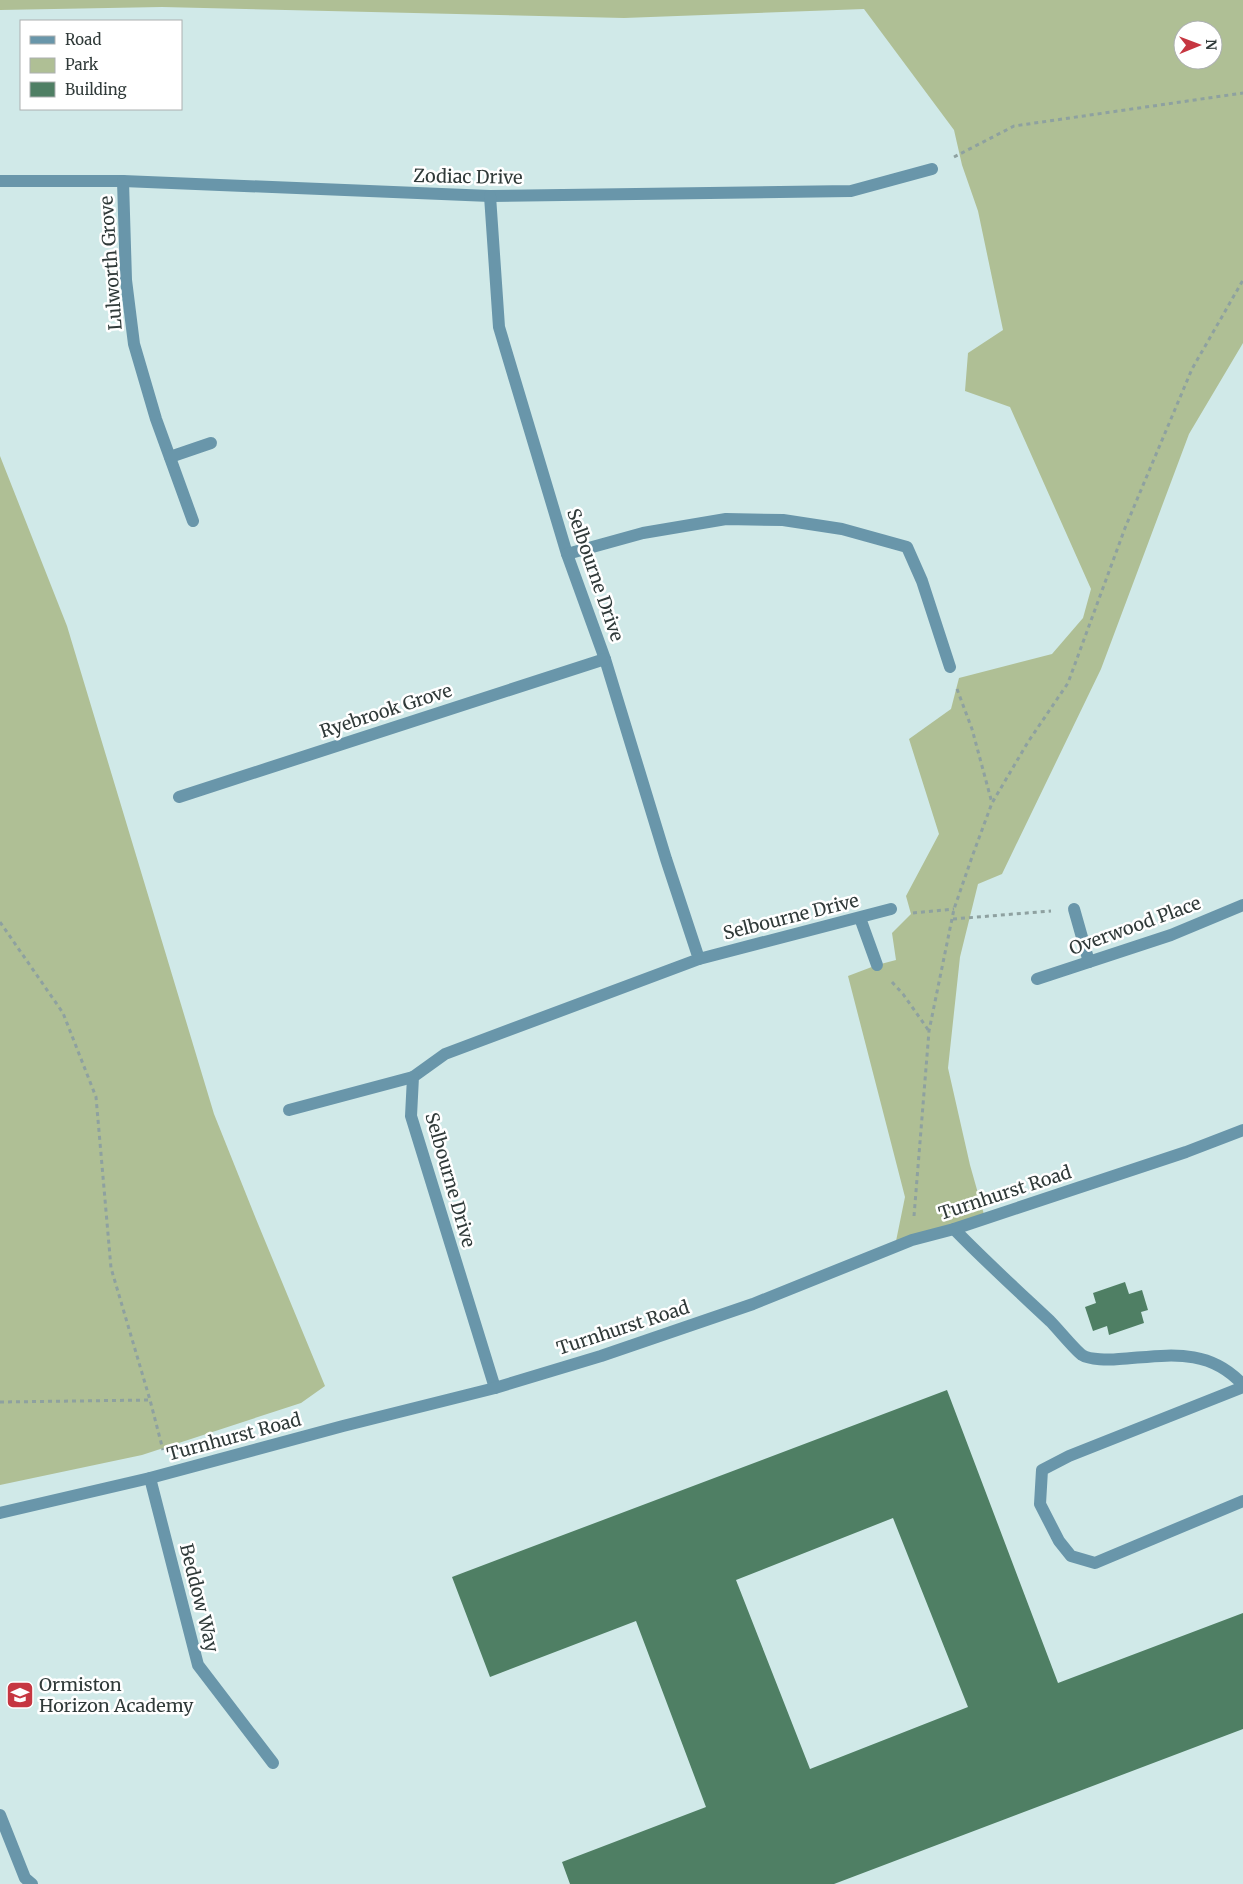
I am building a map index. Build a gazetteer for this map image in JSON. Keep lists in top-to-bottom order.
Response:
{
  "streets": {
    "street": [
      "Zodiac Drive",
      "Lulworth Grove",
      "Selbourne Drive",
      "Ryebrook Grove",
      "Overwood Place",
      "Turnhurst Road",
      "Beddow Way"
    ]
  },
  "crossings": [
    ["Zodiac Drive", "Lulworth Grove"],
    ["Zodiac Drive", "Selbourne Drive"],
    ["Selbourne Drive", "Ryebrook Grove"],
    ["Selbourne Drive", "Turnhurst Road"],
    ["Turnhurst Road", "Beddow Way"]
  ],
  "places": {
    "school or university": ["Ormiston Horizon Academy"]
  },
  "legend": ["Road", "Park", "Building"],
  "north": "right"
}
